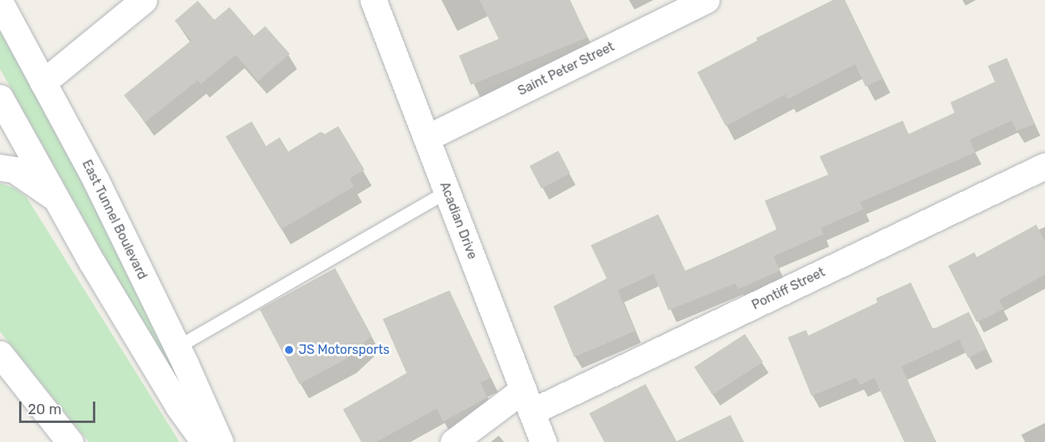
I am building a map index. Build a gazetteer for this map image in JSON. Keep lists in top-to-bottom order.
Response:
{
  "streets": {
    "street": [
      "Saint Peter Street",
      "East Tunnel Boulevard",
      "Acadian Drive",
      "Pontiff Street"
    ]
  },
  "crossings": [
    ["Saint Peter Street", "Acadian Drive"],
    ["Acadian Drive", "Pontiff Street"]
  ],
  "places": ["JS Motorsports"],
  "scale_bar": "20 m"
}
